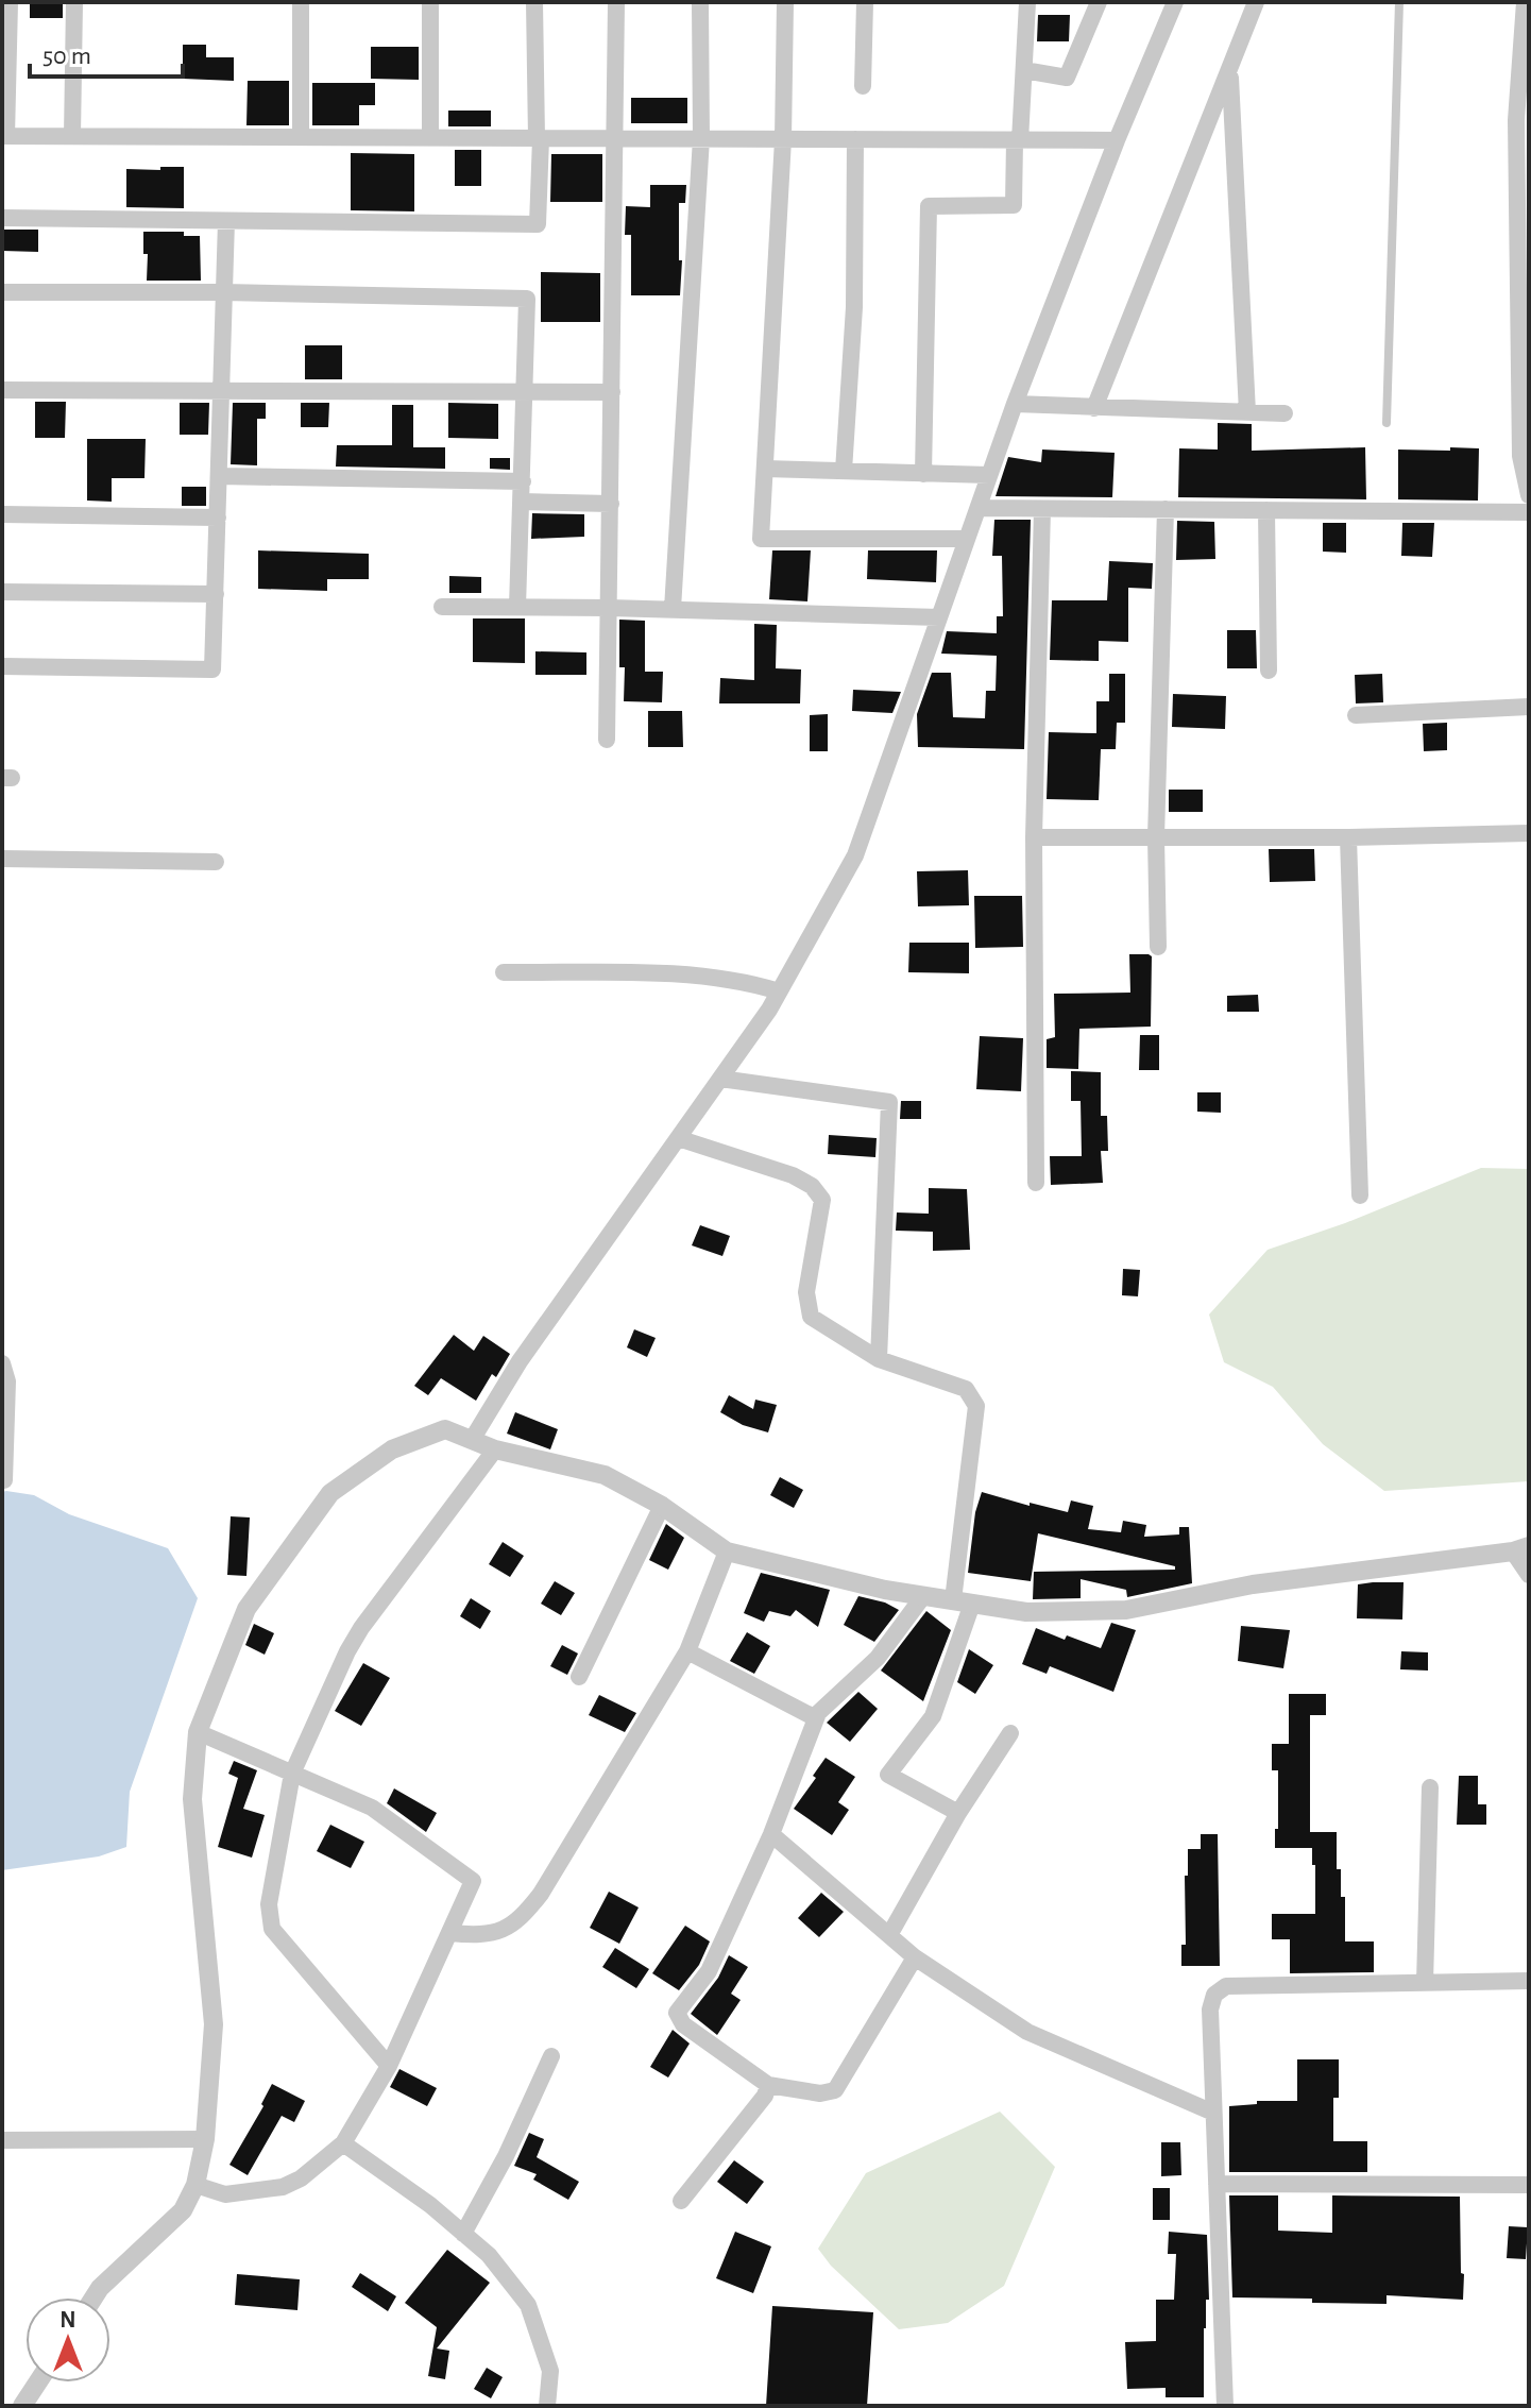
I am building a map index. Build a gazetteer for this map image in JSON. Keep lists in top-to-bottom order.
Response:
{
  "scale_bar": "50 m",
  "north": "top"
}
